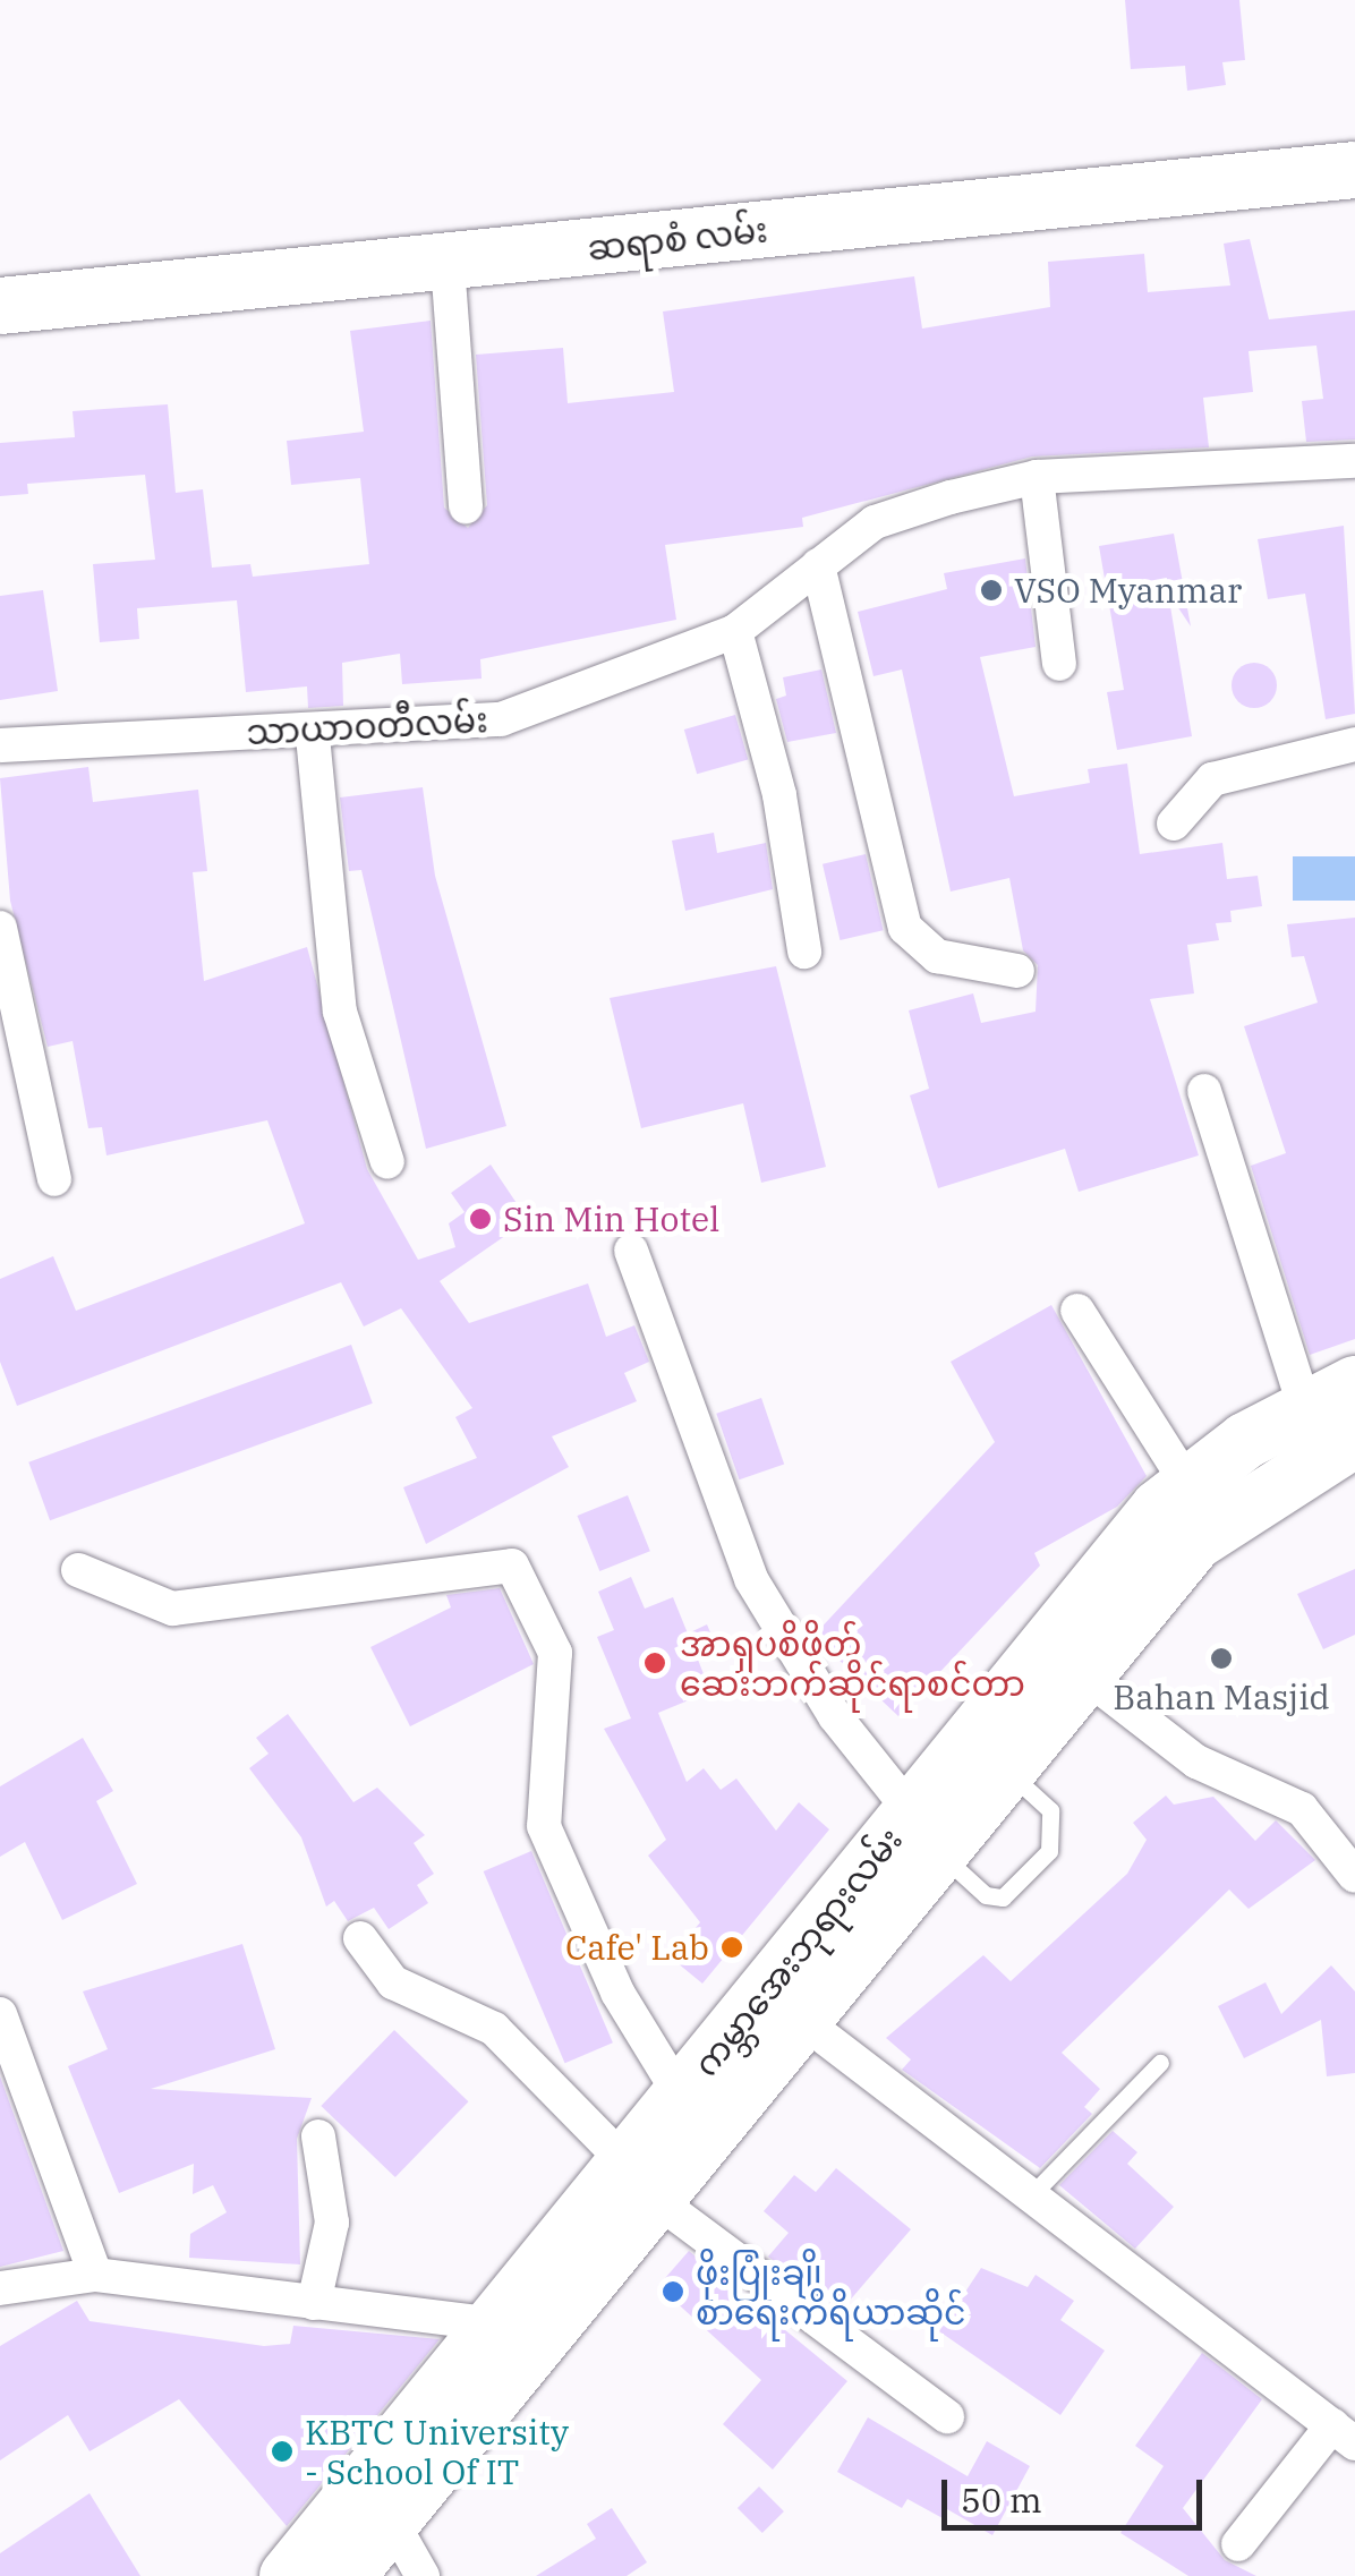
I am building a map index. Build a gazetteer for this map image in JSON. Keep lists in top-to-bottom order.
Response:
{
  "streets": {
    "main road": ["ဆရာစံ လမ်း", "ကမ္ဘာအေးဘုရားလမ်း"],
    "street": ["သာယာဝတီလမ်း"]
  },
  "places": [
    "VSO Myanmar",
    "Sin Min Hotel",
    "Bahan Masjid",
    "အာရှပစိဖိတ် ဆေးဘက်ဆိုင်ရာစင်တာ",
    "Cafe' Lab",
    "ဖိုးပြုံးချို စာရေးကိရိယာဆိုင်",
    "KBTC University - School Of IT"
  ],
  "scale_bar": "50 m"
}
